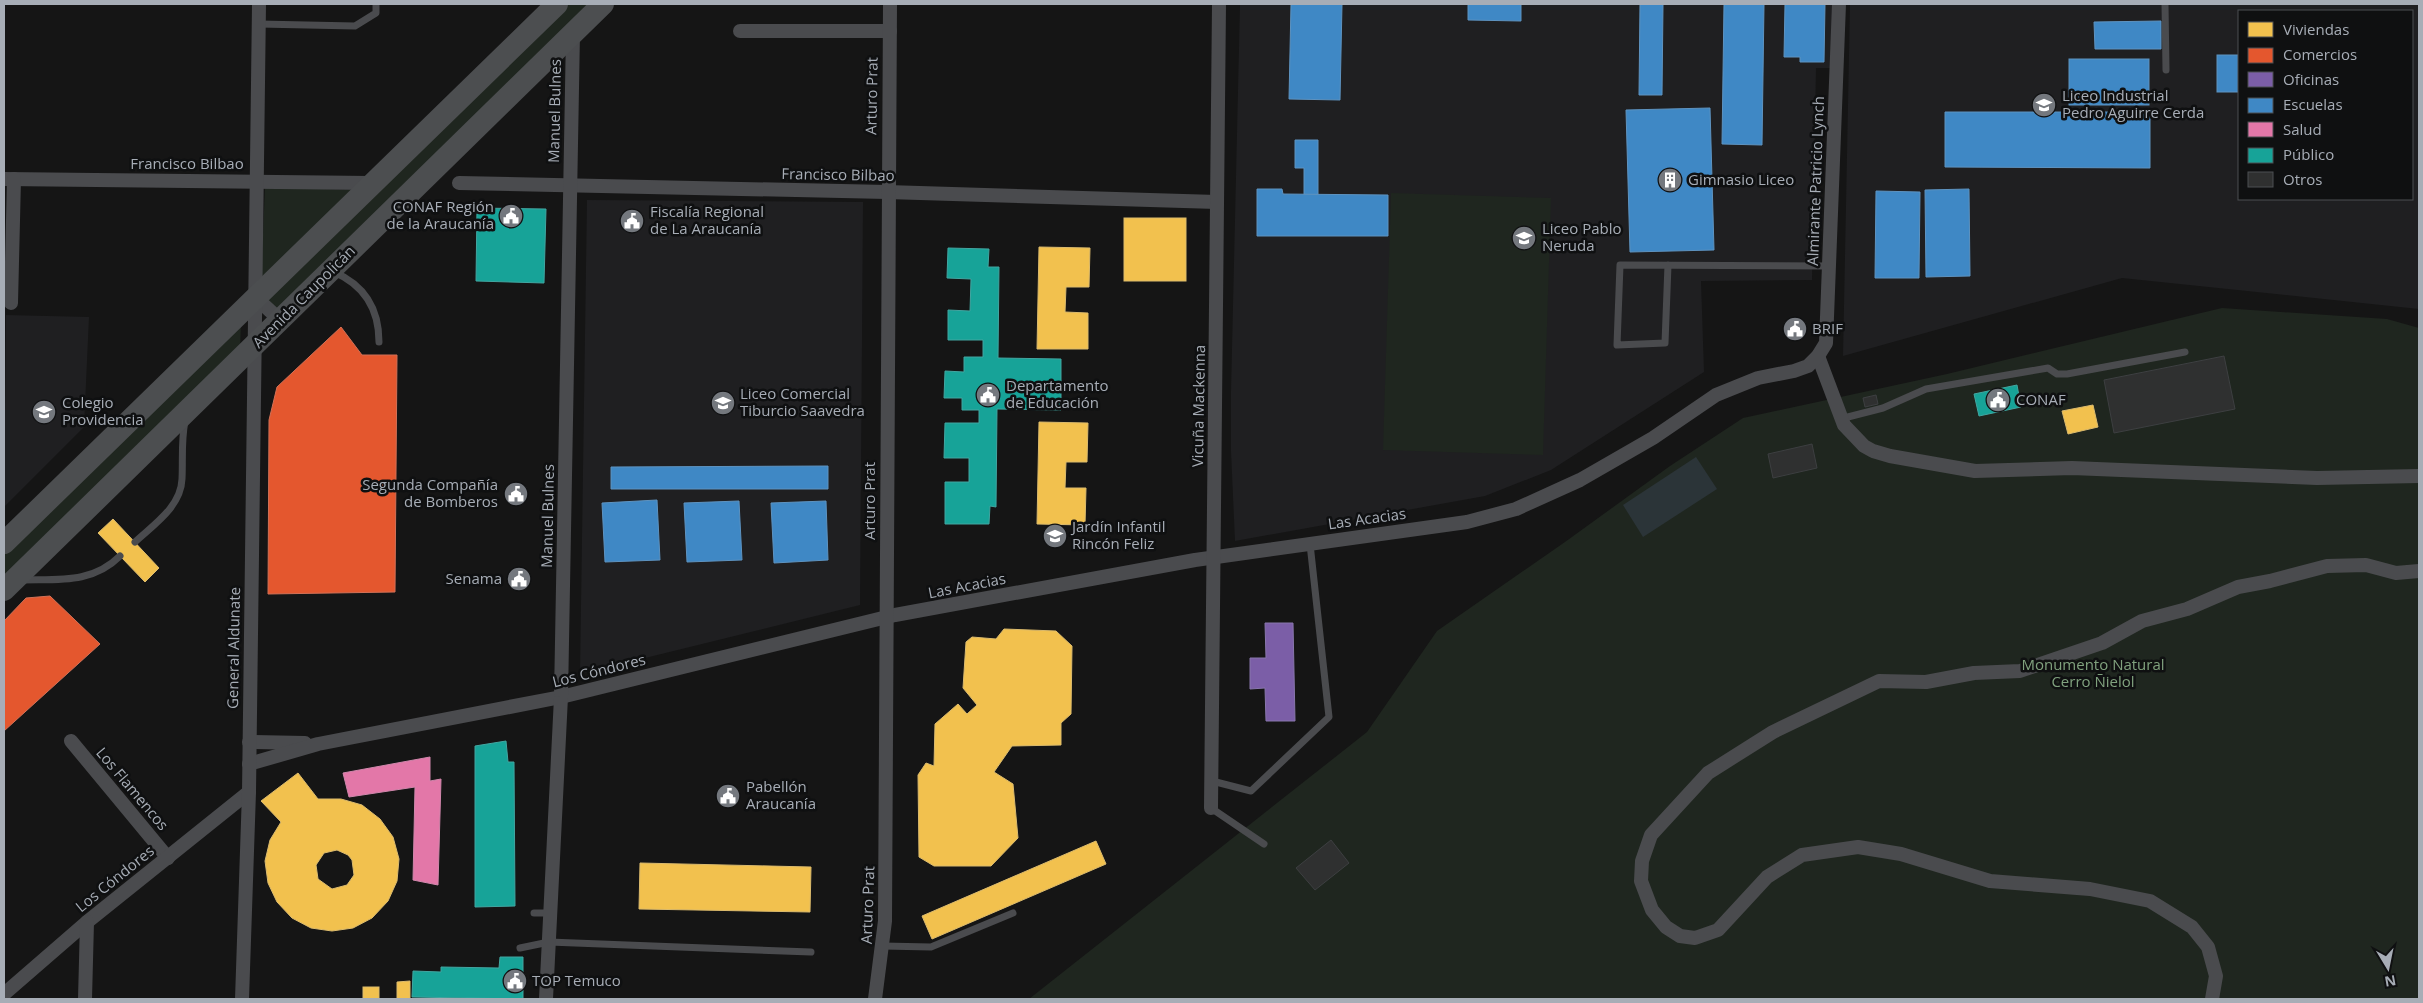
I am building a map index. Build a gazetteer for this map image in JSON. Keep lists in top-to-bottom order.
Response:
{
  "streets": {
    "main road": ["Avenida Caupolicán"],
    "street": [
      "Arturo Prat",
      "Manuel Bulnes",
      "Francisco Bilbao",
      "Almirante Patricio Lynch",
      "Vicuña Mackenna",
      "Las Acacias",
      "General Aldunate",
      "Los Cóndores",
      "Los Flamencos"
    ]
  },
  "crossings": [
    ["Arturo Prat", "Francisco Bilbao"],
    ["Arturo Prat", "Las Acacias"],
    ["Arturo Prat", "Los Cóndores"],
    ["Manuel Bulnes", "Francisco Bilbao"],
    ["Manuel Bulnes", "Avenida Caupolicán"],
    ["Manuel Bulnes", "Los Cóndores"],
    ["Francisco Bilbao", "Vicuña Mackenna"],
    ["Francisco Bilbao", "General Aldunate"],
    ["Almirante Patricio Lynch", "Las Acacias"],
    ["Avenida Caupolicán", "General Aldunate"],
    ["Vicuña Mackenna", "Las Acacias"],
    ["Las Acacias", "Los Cóndores"],
    ["General Aldunate", "Los Cóndores"],
    ["Los Cóndores", "Los Flamencos"]
  ],
  "parks": ["Monumento Natural Cerro Ñielol"],
  "places": {
    "school or university": [
      "Liceo Industrial Pedro Aguirre Cerda",
      "Liceo Pablo Neruda",
      "Liceo Comercial Tiburcio Saavedra",
      "Colegio Providencia",
      "Jardín Infantil Rincón Feliz"
    ],
    "building": ["Gimnasio Liceo"],
    "public building": [
      "CONAF Región de la Araucanía",
      "Fiscalía Regional de La Araucanía",
      "BRIF",
      "Departamento de Educación",
      "CONAF",
      "Segunda Compañía de Bomberos",
      "Senama",
      "Pabellón Araucanía",
      "TOP Temuco"
    ]
  },
  "legend": [
    "Viviendas",
    "Comercios",
    "Oficinas",
    "Escuelas",
    "Salud",
    "Público",
    "Otros"
  ],
  "north": "bottom"
}
